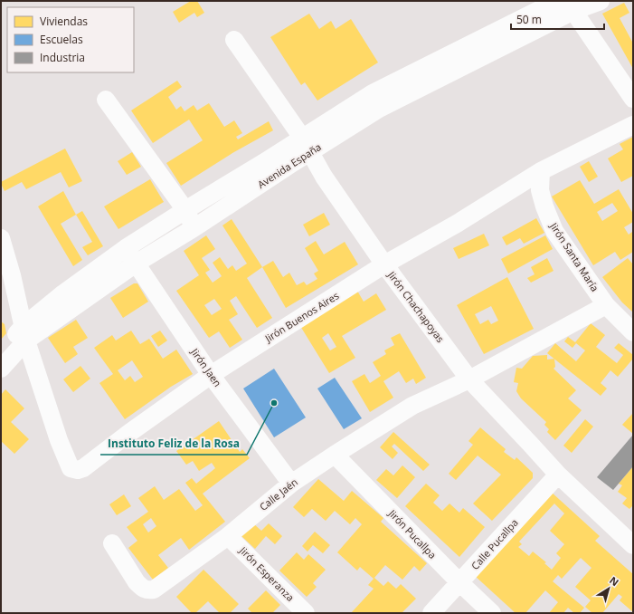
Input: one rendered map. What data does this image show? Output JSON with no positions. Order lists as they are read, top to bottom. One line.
{"streets":{"street":["Avenida España","Jirón Santa María","Jirón Chachapoyas","Jirón Buenos Aires","Jirón Jaen","Calle Jaén","Jirón Pucallpa","Calle Pucallpa","Jirón Esperanza"]},"crossings":[["Avenida España","Jirón Chachapoyas"],["Avenida España","Jirón Buenos Aires"],["Avenida España","Jirón Jaen"],["Jirón Santa María","Jirón Buenos Aires"],["Jirón Santa María","Calle Jaén"],["Jirón Chachapoyas","Jirón Buenos Aires"],["Jirón Chachapoyas","Calle Jaén"],["Jirón Chachapoyas","Calle Pucallpa"],["Jirón Buenos Aires","Jirón Jaen"],["Jirón Jaen","Calle Jaén"],["Calle Jaén","Jirón Pucallpa"],["Calle Jaén","Jirón Esperanza"],["Jirón Pucallpa","Calle Pucallpa"]],"places":["Instituto Feliz de la Rosa"],"legend":["Viviendas","Escuelas","Industria"],"scale_bar":"50 m","north":"top right"}
